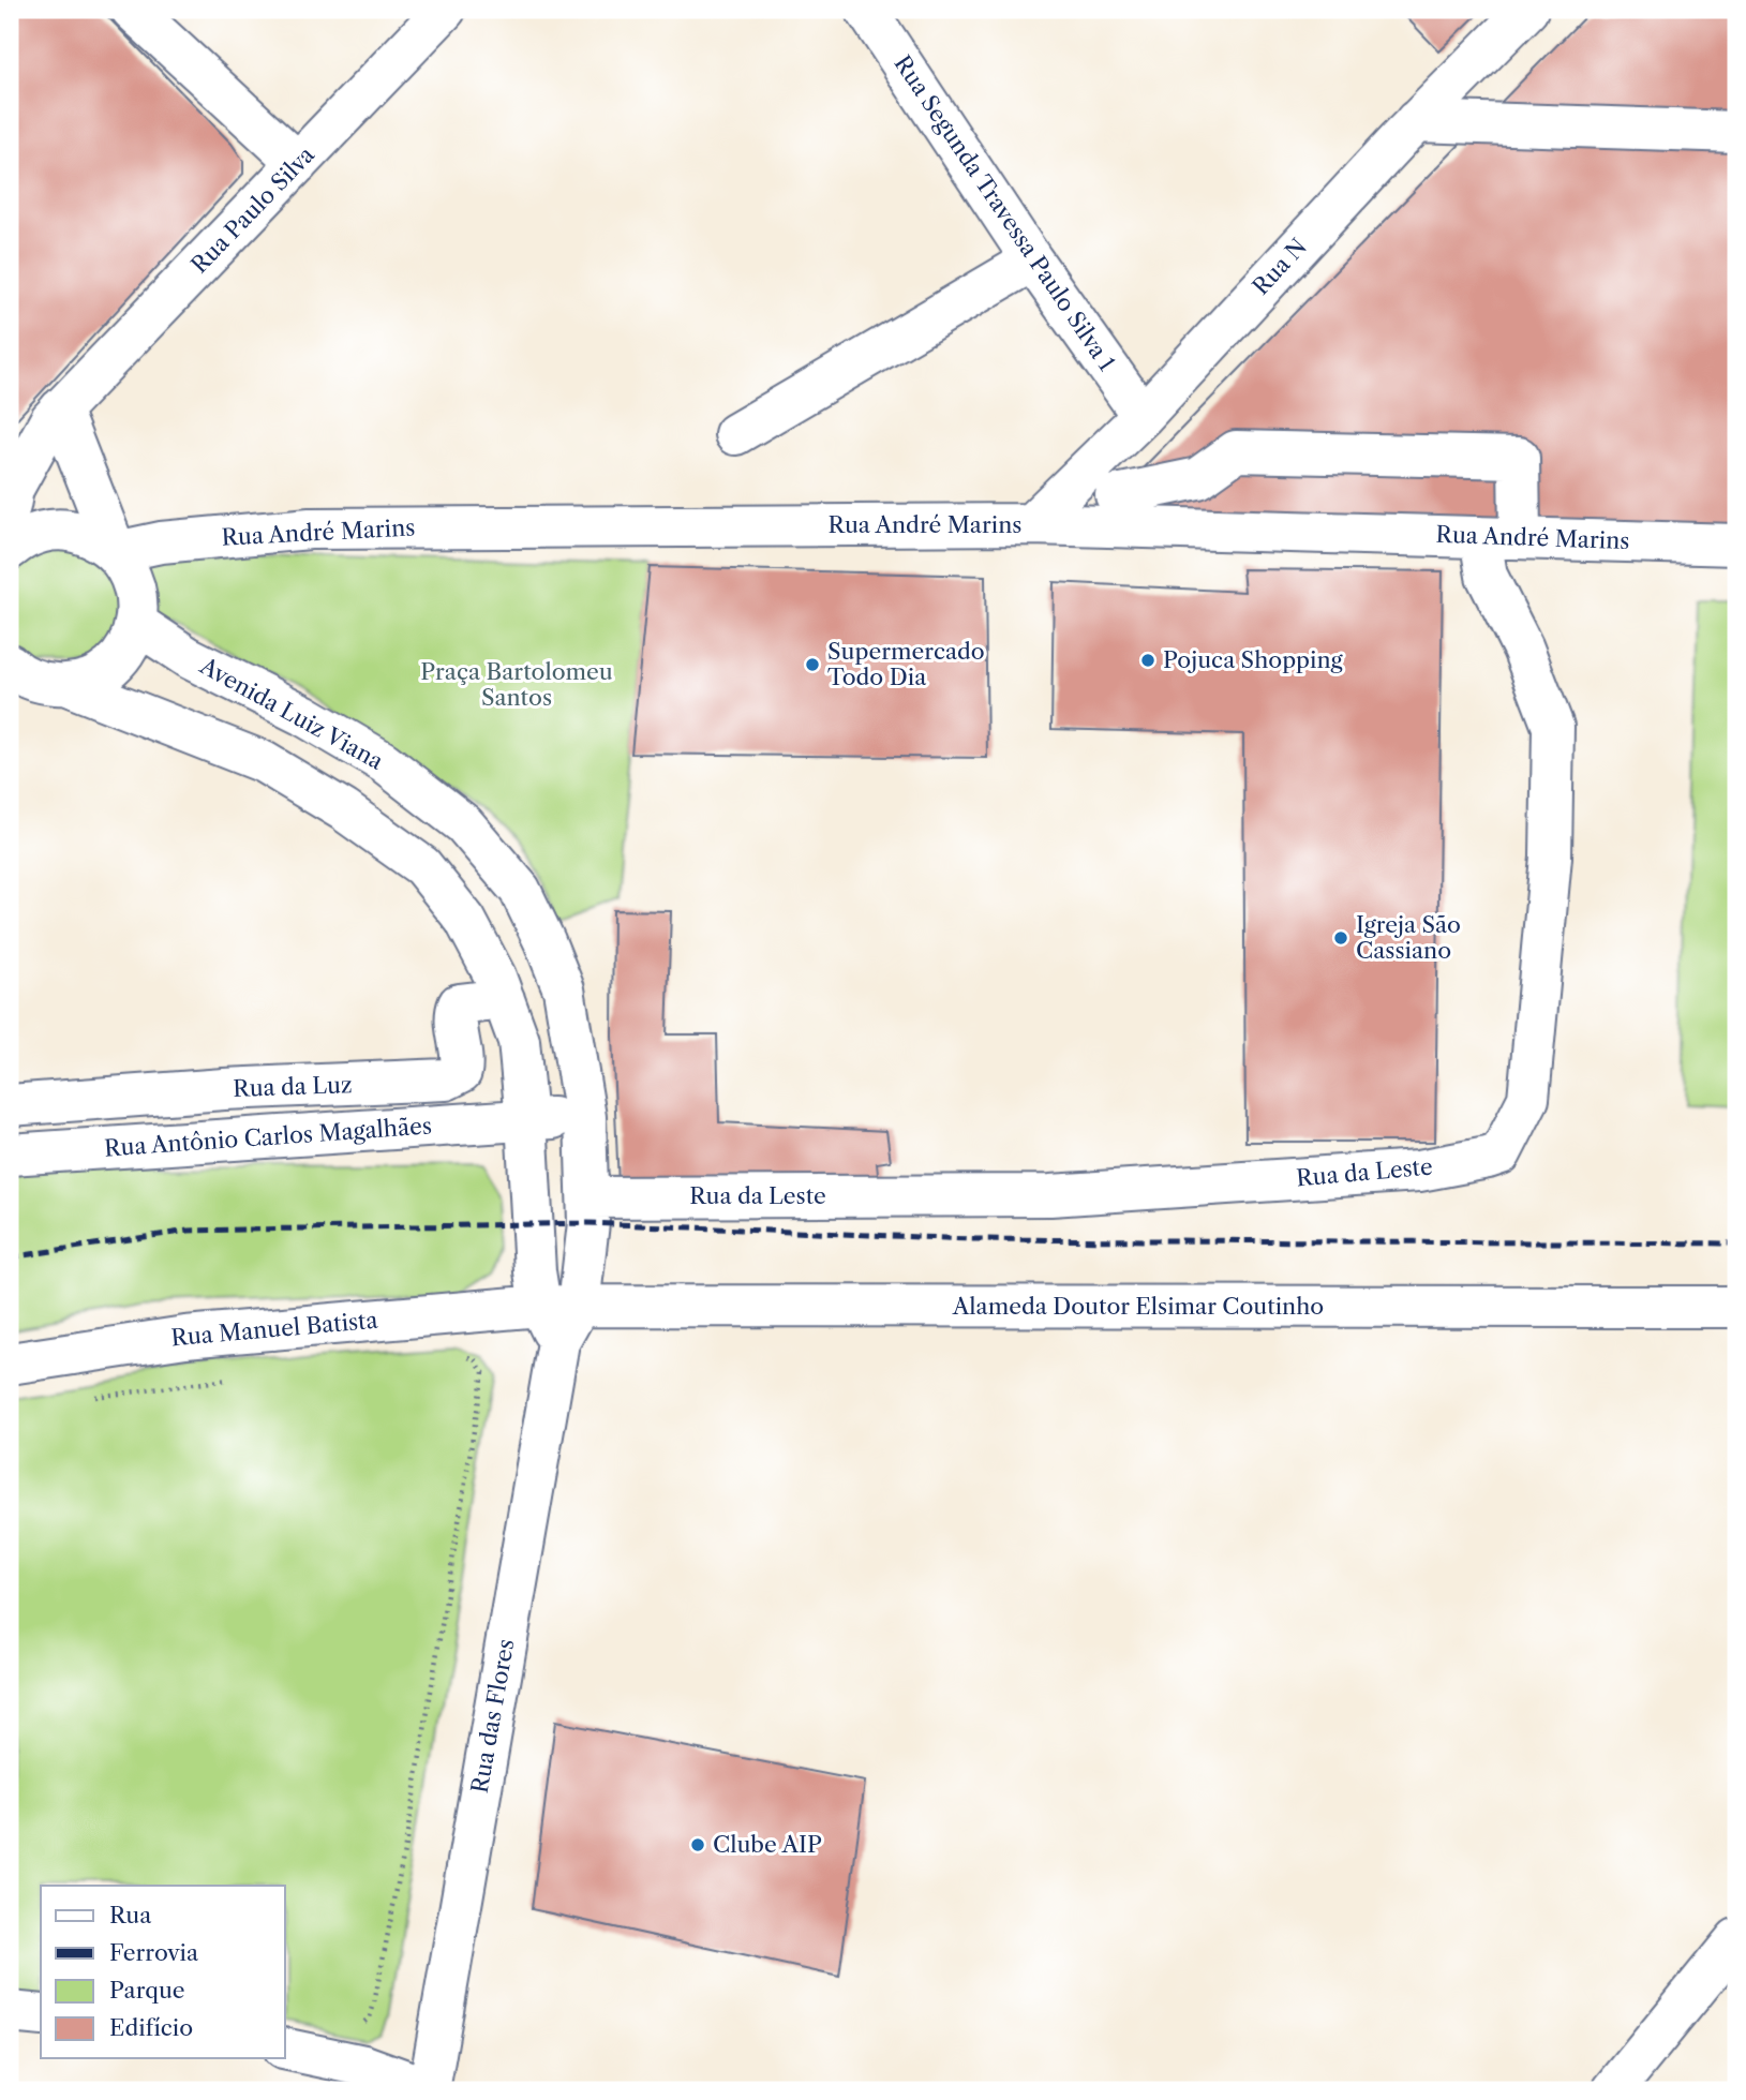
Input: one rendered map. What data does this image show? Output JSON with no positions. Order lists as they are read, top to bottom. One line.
{"streets":{"street":["Rua Paulo Silva","Rua Segunda Travessa Paulo Silva 1","Rua N","Rua André Marins","Avenida Luiz Viana","Rua da Luz","Rua Antônio Carlos Magalhães","Rua da Leste","Alameda Doutor Elsimar Coutinho","Rua Manuel Batista","Rua das Flores"]},"crossings":[["Rua Segunda Travessa Paulo Silva 1","Rua N"],["Rua N","Rua André Marins"],["Rua André Marins","Rua da Leste"],["Avenida Luiz Viana","Rua Antônio Carlos Magalhães"],["Avenida Luiz Viana","Rua da Leste"],["Avenida Luiz Viana","Alameda Doutor Elsimar Coutinho"],["Avenida Luiz Viana","Rua Manuel Batista"],["Avenida Luiz Viana","Rua das Flores"],["Alameda Doutor Elsimar Coutinho","Rua Manuel Batista"],["Alameda Doutor Elsimar Coutinho","Rua das Flores"],["Rua Manuel Batista","Rua das Flores"]],"parks":["Praça Bartolomeu Santos"],"places":["Pojuca Shopping","Supermercado Todo Dia","Igreja São Cassiano","Clube AIP"],"legend":["Rua","Ferrovia","Parque","Edifício"]}
